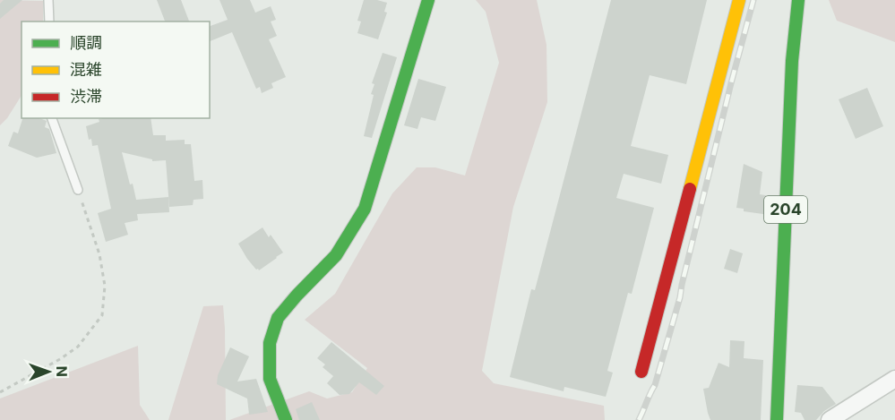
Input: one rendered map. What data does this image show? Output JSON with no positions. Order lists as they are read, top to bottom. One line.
{"streets":{"main road":["204"]},"legend":["順調","混雑","渋滞"],"north":"right"}
